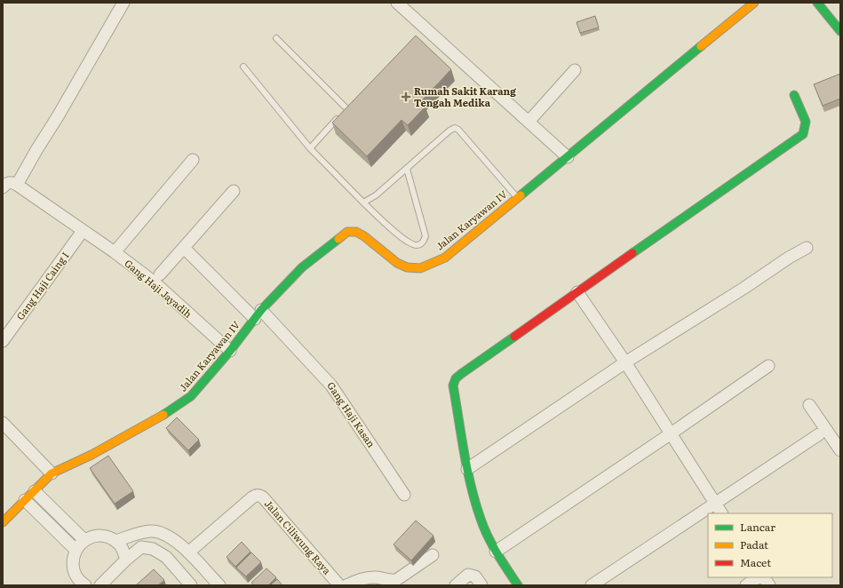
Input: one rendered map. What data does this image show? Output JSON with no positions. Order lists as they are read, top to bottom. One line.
{"streets":{"street":["Jalan Karyawan IV","Gang Haji Caing I","Gang Haji Jayadih","Gang Haji Kasan","Jalan Ciliwung Raya"]},"crossings":[["Jalan Karyawan IV","Gang Haji Jayadih"],["Jalan Karyawan IV","Gang Haji Kasan"],["Gang Haji Caing I","Gang Haji Jayadih"]],"places":{"health":["Rumah Sakit Karang Tengah Medika"]},"legend":["Lancar","Padat","Macet"]}
